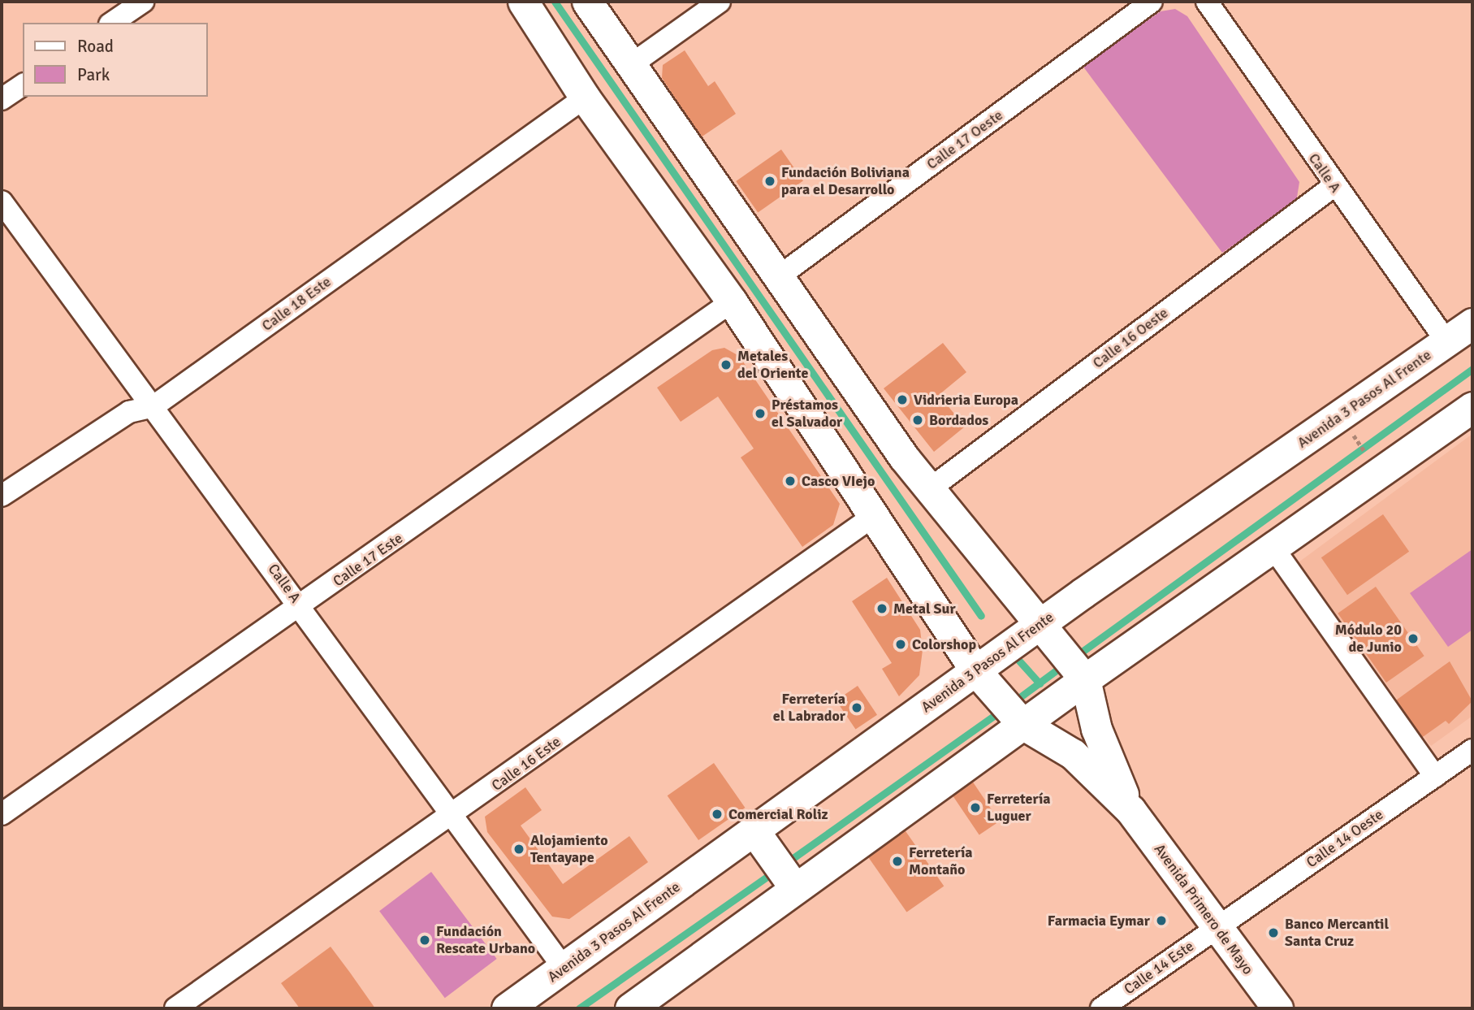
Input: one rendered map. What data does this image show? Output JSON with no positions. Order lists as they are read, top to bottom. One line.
{"streets":{"main road":["Avenida 3 Pasos Al Frente","Avenida Primero de Mayo"],"street":["Calle 17 Oeste","Calle A","Calle 18 Este","Calle 16 Oeste","Calle 17 Este","Calle 16 Este","Calle 14 Oeste","Calle 14 Este"]},"crossings":[["Calle A","Calle 18 Este"],["Calle A","Calle 16 Oeste"],["Calle A","Avenida 3 Pasos Al Frente"],["Calle A","Calle 17 Este"],["Calle A","Calle 16 Este"],["Calle 18 Este","Avenida Primero de Mayo"],["Avenida 3 Pasos Al Frente","Avenida Primero de Mayo"],["Calle 17 Este","Avenida Primero de Mayo"],["Calle 16 Este","Avenida Primero de Mayo"],["Calle 14 Oeste","Avenida Primero de Mayo"],["Calle 14 Oeste","Calle 14 Este"],["Avenida Primero de Mayo","Calle 14 Este"]],"places":["Fundación Boliviana para el Desarrollo","Metales del Oriente","Vidrieria Europa","Préstamos el Salvador","Bordados","Casco VIejo","Metal Sur","Módulo 20 de Junio","Colorshop","Ferretería el Labrador","Ferretería Luguer","Comercial Roliz","Alojamiento Tentayape","Ferretería Montaño","Farmacia Eymar","Banco Mercantil Santa Cruz","Fundación Rescate Urbano"],"legend":["Road","Park"]}
